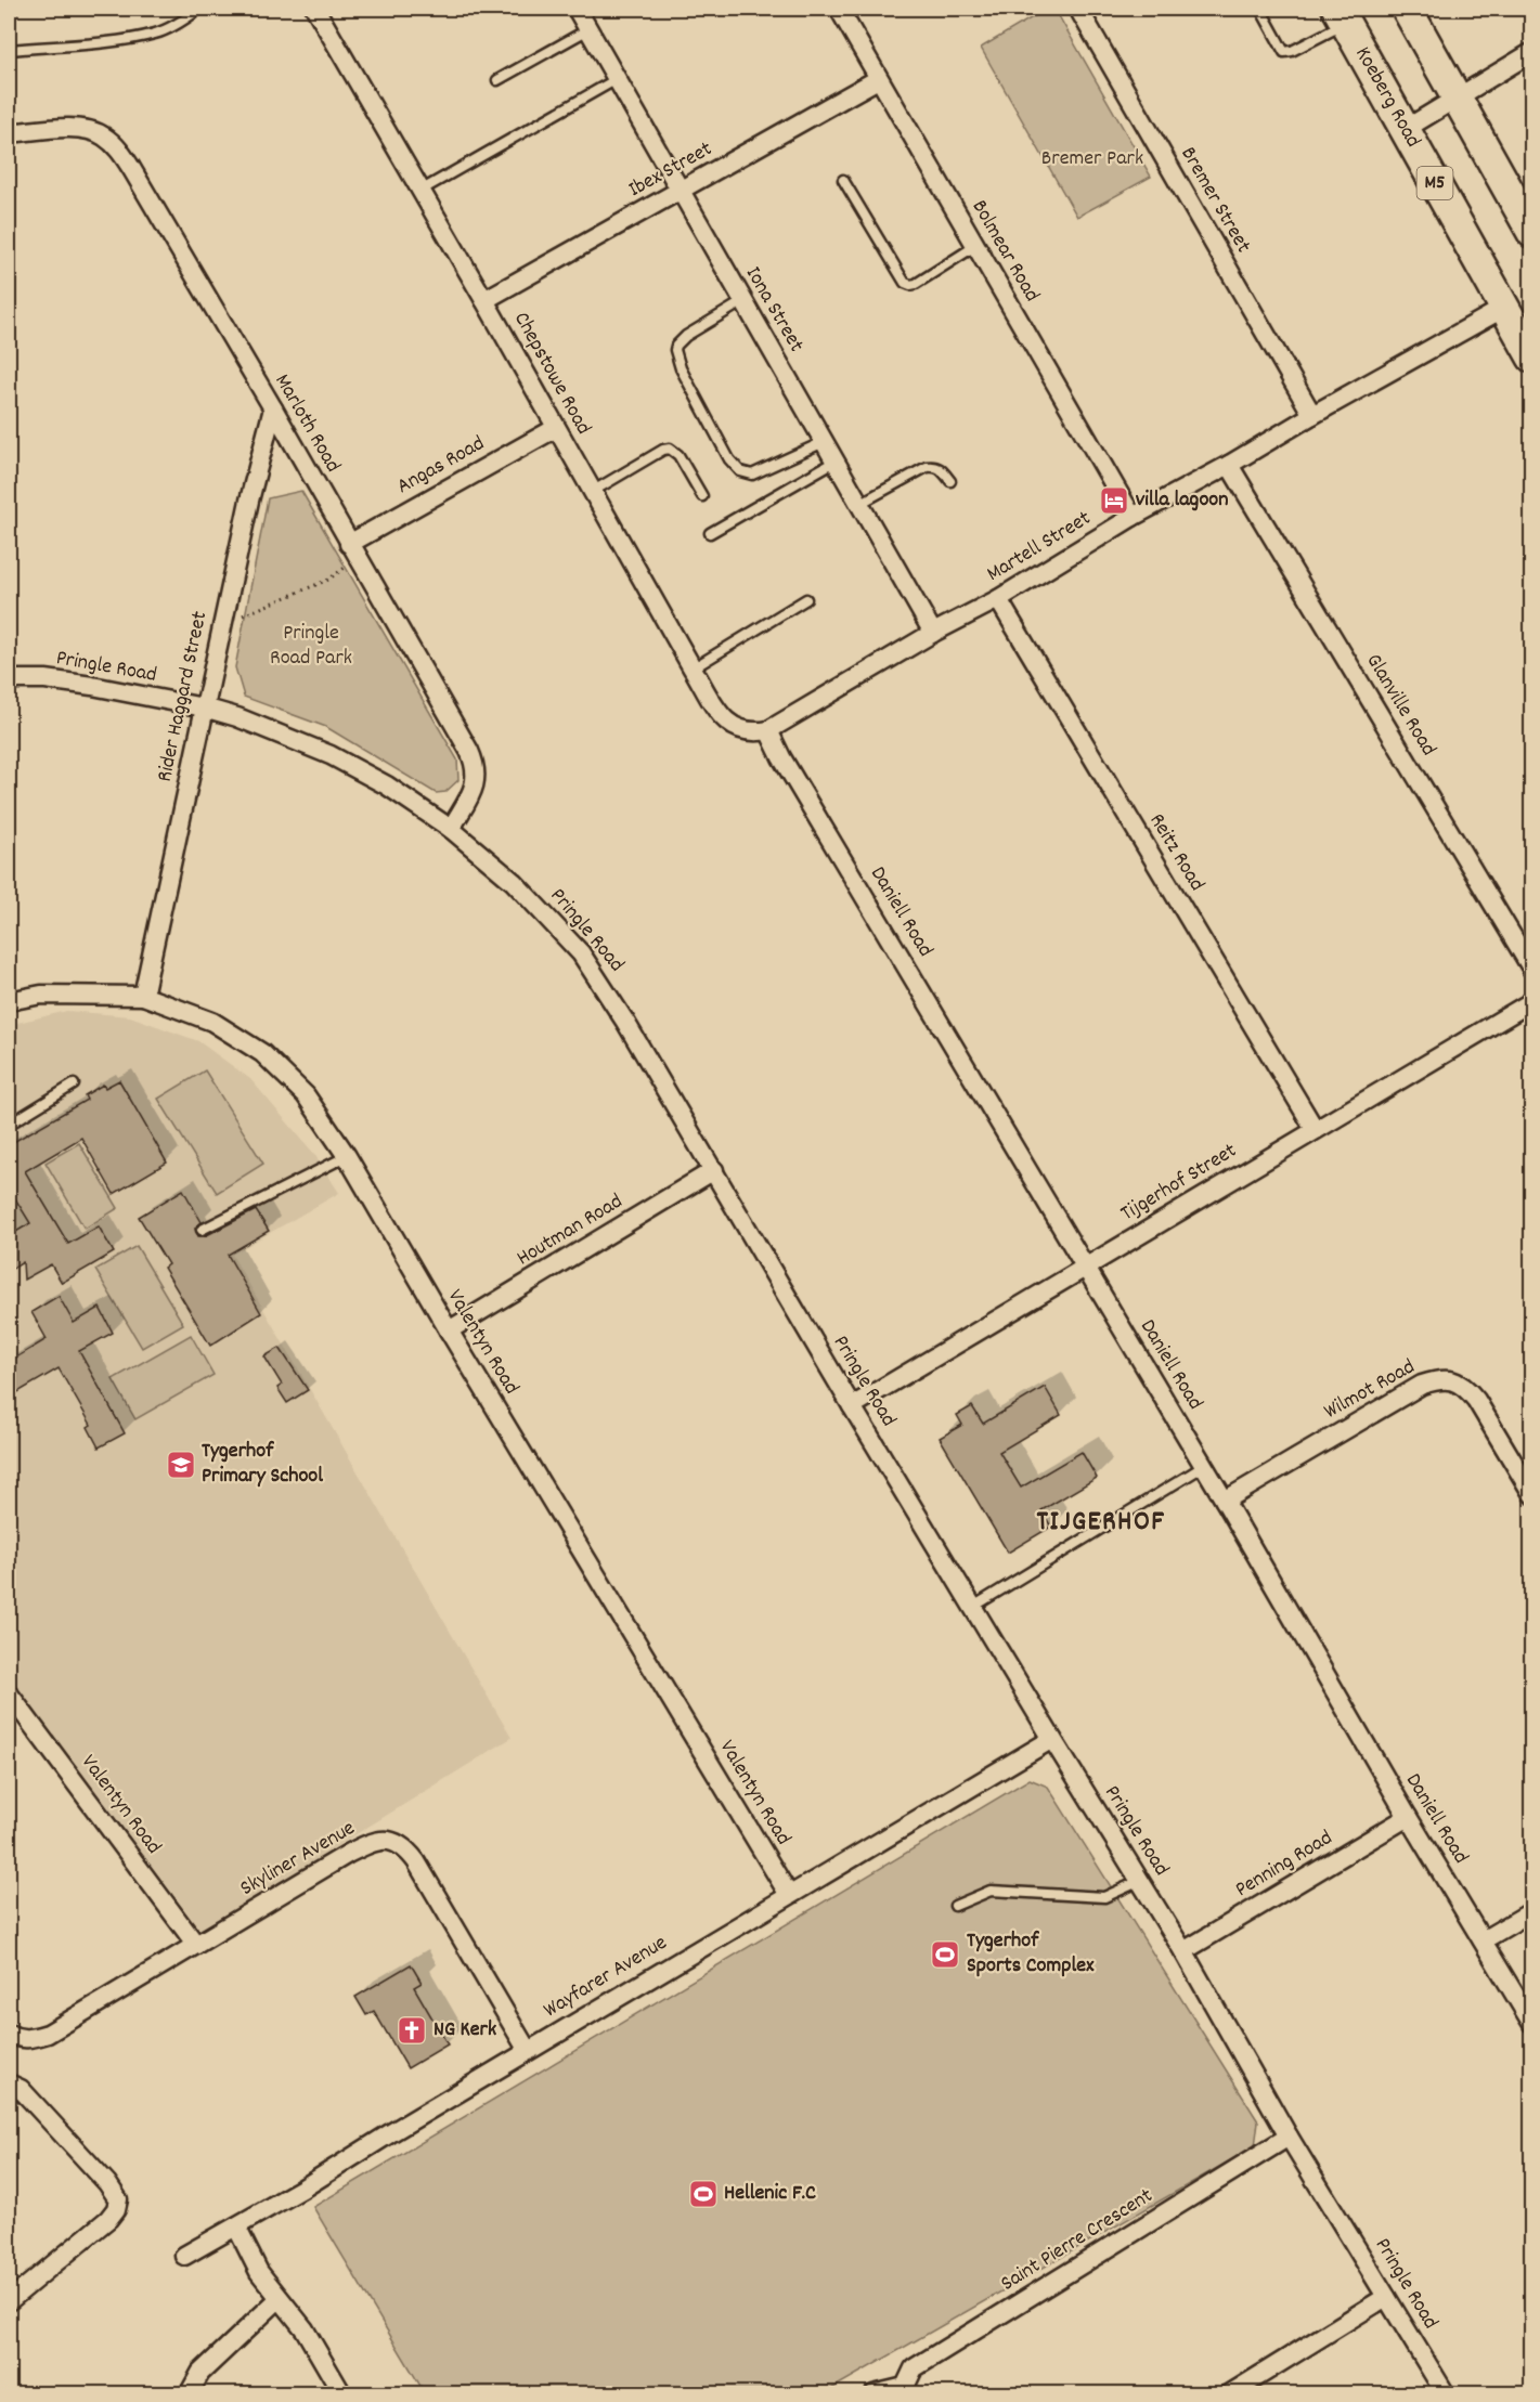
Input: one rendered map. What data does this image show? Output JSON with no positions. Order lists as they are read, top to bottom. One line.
{"streets":{"main road":["Koeberg Road","M5"],"street":["Ibex Street","Bremer Street","Bolmear Road","Iona Street","Chepstowe Road","Marloth Road","Angas Road","Martell Street","Pringle Road","Rider Haggard Street","Glanville Road","Reitz Road","Daniell Road","Tijgerhof Street","Houtman Road","Valentyn Road","Wilmot Road","Skyliner Avenue","Penning Road","Wayfarer Avenue","Saint Pierre Crescent"]},"crossings":[["Koeberg Road","Martell Street"],["Ibex Street","Bolmear Road"],["Ibex Street","Iona Street"],["Ibex Street","Chepstowe Road"],["Bremer Street","Martell Street"],["Bolmear Road","Martell Street"],["Iona Street","Martell Street"],["Chepstowe Road","Angas Road"],["Chepstowe Road","Martell Street"],["Chepstowe Road","Daniell Road"],["Marloth Road","Angas Road"],["Marloth Road","Pringle Road"],["Marloth Road","Rider Haggard Street"],["Martell Street","Glanville Road"],["Martell Street","Reitz Road"],["Martell Street","Daniell Road"],["Pringle Road","Rider Haggard Street"],["Pringle Road","Tijgerhof Street"],["Pringle Road","Houtman Road"],["Pringle Road","Penning Road"],["Pringle Road","Wayfarer Avenue"],["Pringle Road","Saint Pierre Crescent"],["Rider Haggard Street","Valentyn Road"],["Reitz Road","Tijgerhof Street"],["Daniell Road","Tijgerhof Street"],["Daniell Road","Wilmot Road"],["Daniell Road","Penning Road"],["Houtman Road","Valentyn Road"],["Valentyn Road","Skyliner Avenue"],["Valentyn Road","Wayfarer Avenue"],["Skyliner Avenue","Wayfarer Avenue"]],"districts":["TIJGERHOF"],"parks":["Bremer Park","Pringle Road Park"],"places":{"hotel":["villa lagoon"],"school or university":["Tygerhof Primary School"],"sports":["Tygerhof Sports Complex","Hellenic F.C"],"church":["NG Kerk"]}}
